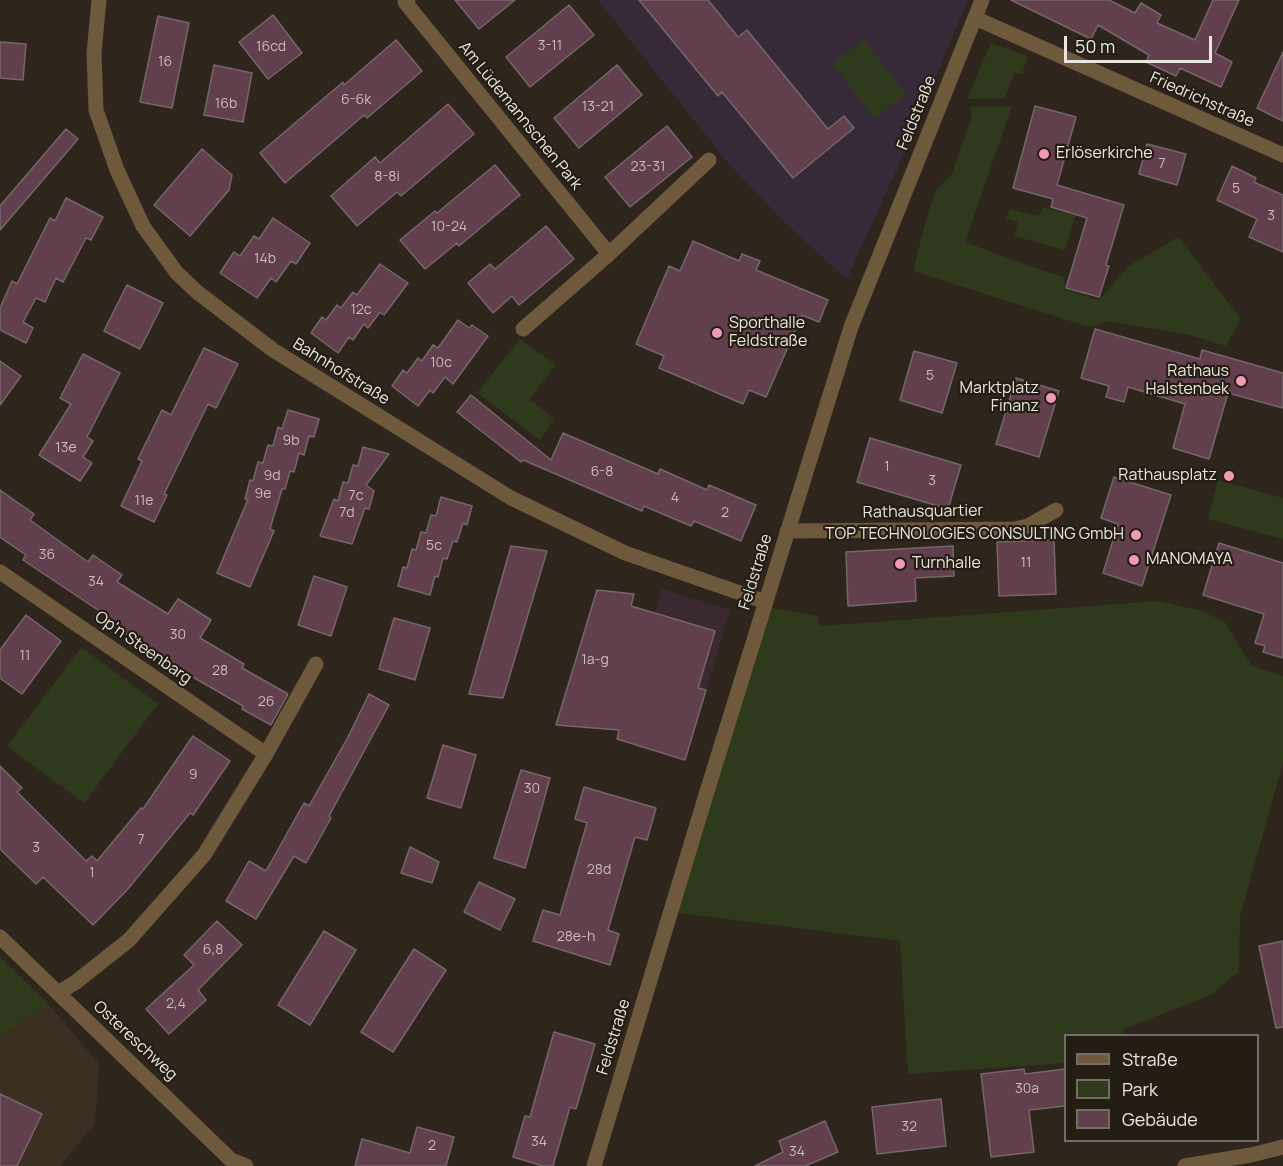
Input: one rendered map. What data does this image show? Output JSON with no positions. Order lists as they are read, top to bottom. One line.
{"streets":{"street":["Friedrichstraße","Feldstraße","Am Lüdemannschen Park","Bahnhofstraße","Rathausquartier","Op'n Steenbarg","Ostereschweg"]},"crossings":[["Friedrichstraße","Feldstraße"],["Feldstraße","Bahnhofstraße"],["Feldstraße","Rathausquartier"]],"places":["Erlöserkirche","Sporthalle Feldstraße","Rathaus Halstenbek","Marktplatz Finanz","Rathausplatz","TOP TECHNOLOGIES CONSULTING GmbH","MANOMAYA","Turnhalle"],"house_numbers":["3-11","16cd","16","6-6k","16b","13-21","7","23-31","8-8i","5","3","10-24","14b","12c","10c","5","9b","13e","1","6-8","9d","3","9e","7c","4","11e","7d","2","5c","36","11","34","30","11","1a-g","28","26","9","30","7","3","28d","1","28e-h","6,8","2,4","30a","32","34","2","34"],"legend":["Straße","Park","Gebäude"],"scale_bar":"50 m"}
